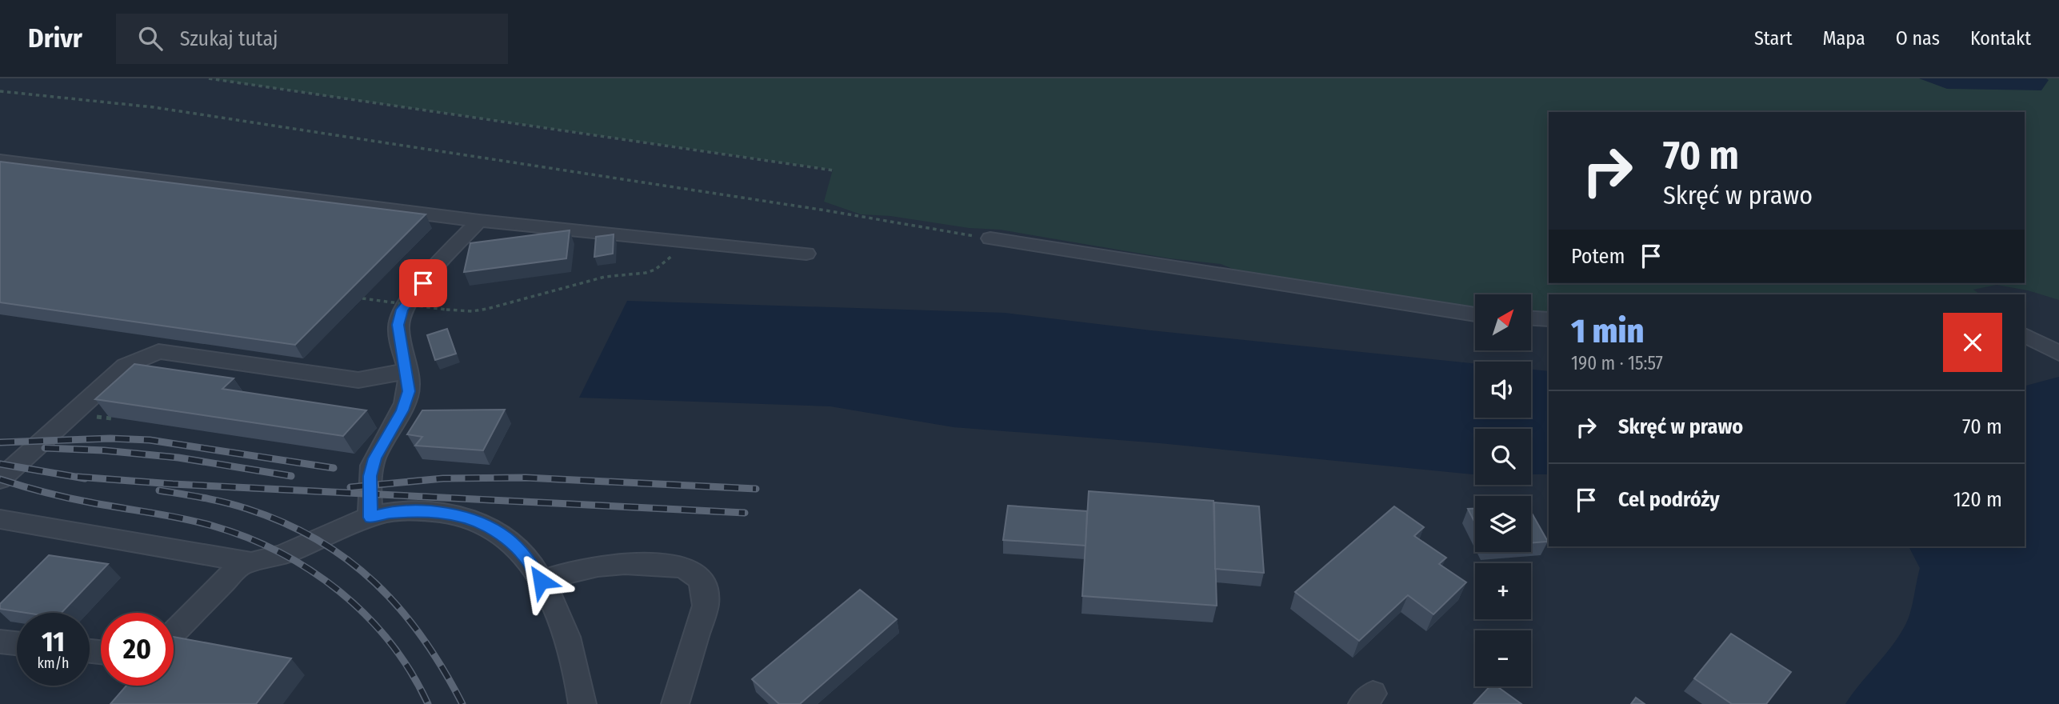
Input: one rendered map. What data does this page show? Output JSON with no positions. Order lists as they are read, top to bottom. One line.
{"north":"top right","page":{"header":"Drivr","search":"Szukaj tutaj","nav":["Start","Mapa","O nas","Kontakt"],"turn":["70 m","Skręć w prawo"],"then":"Potem","map_buttons":["+","−"],"heading":["1 min","190 m · 15:57"],"list":[{"name":"Skręć w prawo","value":"70 m"},{"name":"Cel podróży","value":"120 m"}],"speed":"11 km/h","limit":"20"}}
